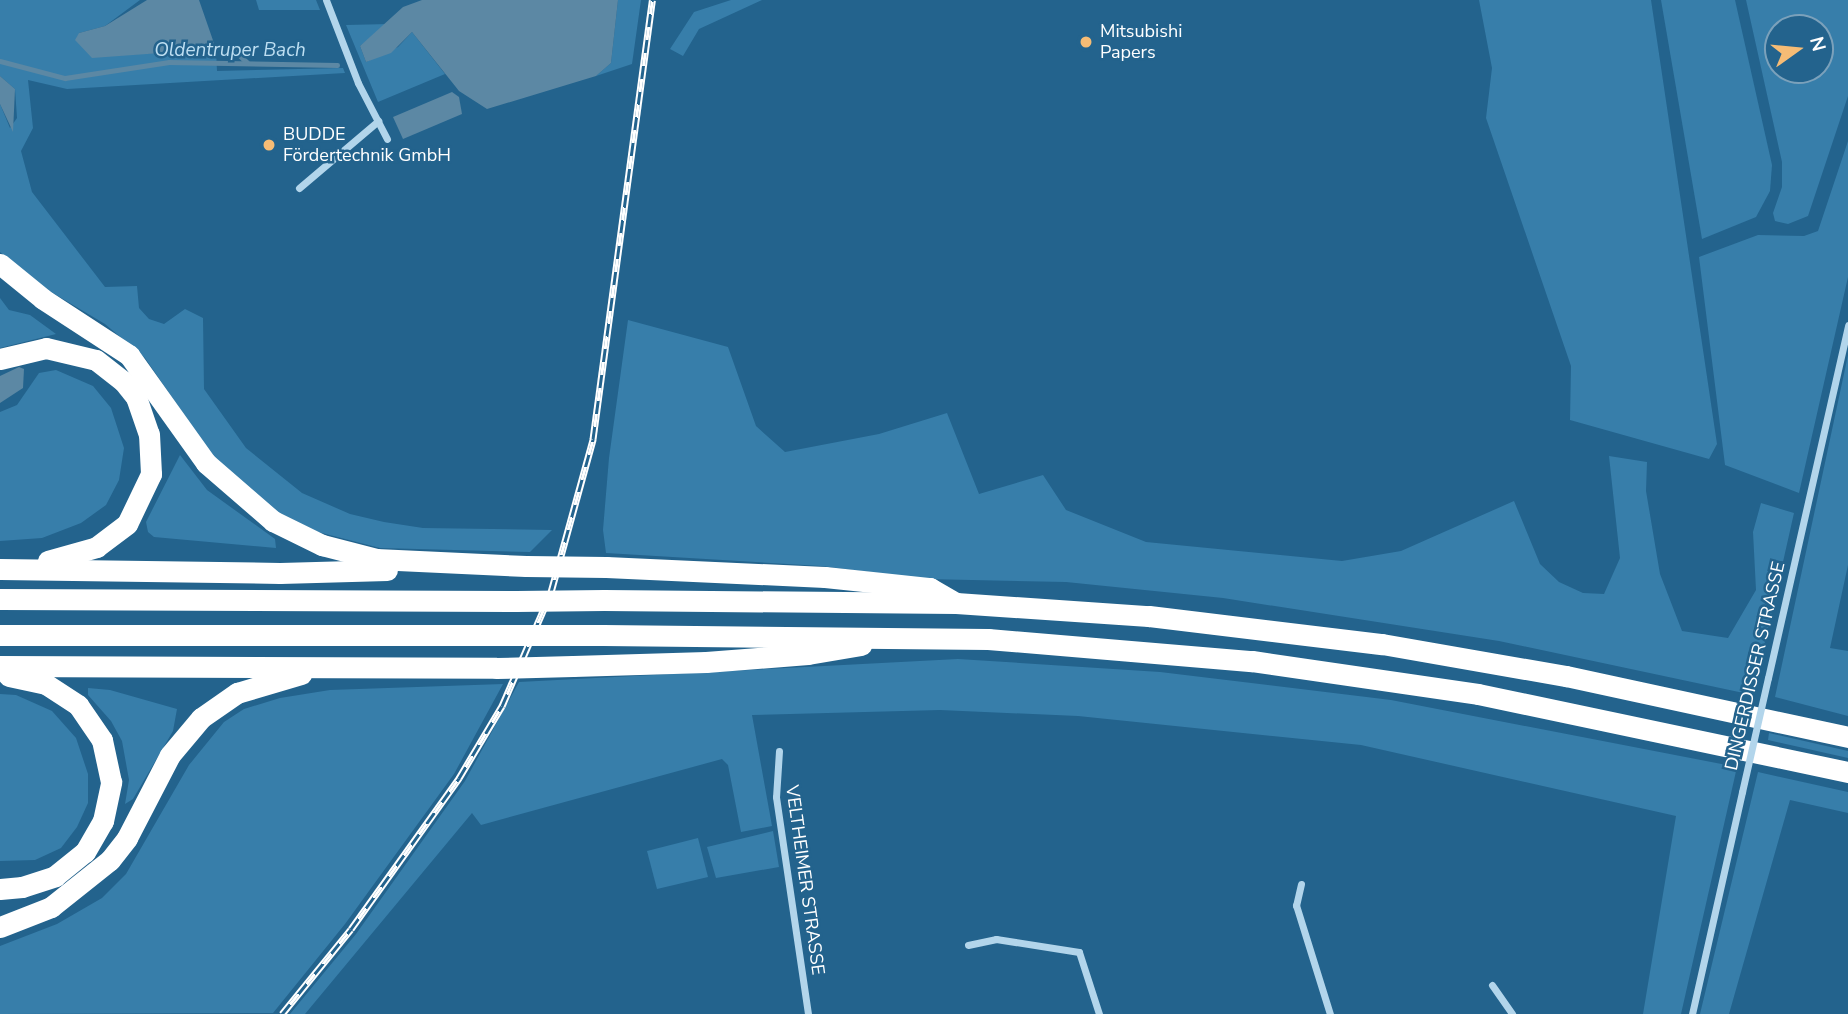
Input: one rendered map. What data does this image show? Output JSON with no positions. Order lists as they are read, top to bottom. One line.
{"streets":{"street":["DINGERDISSER STRASSE","VELTHEIMER STRASSE"]},"water":["Oldentruper Bach"],"places":["Mitsubishi Papers","BUDDE Fördertechnik GmbH"],"north":"right"}
